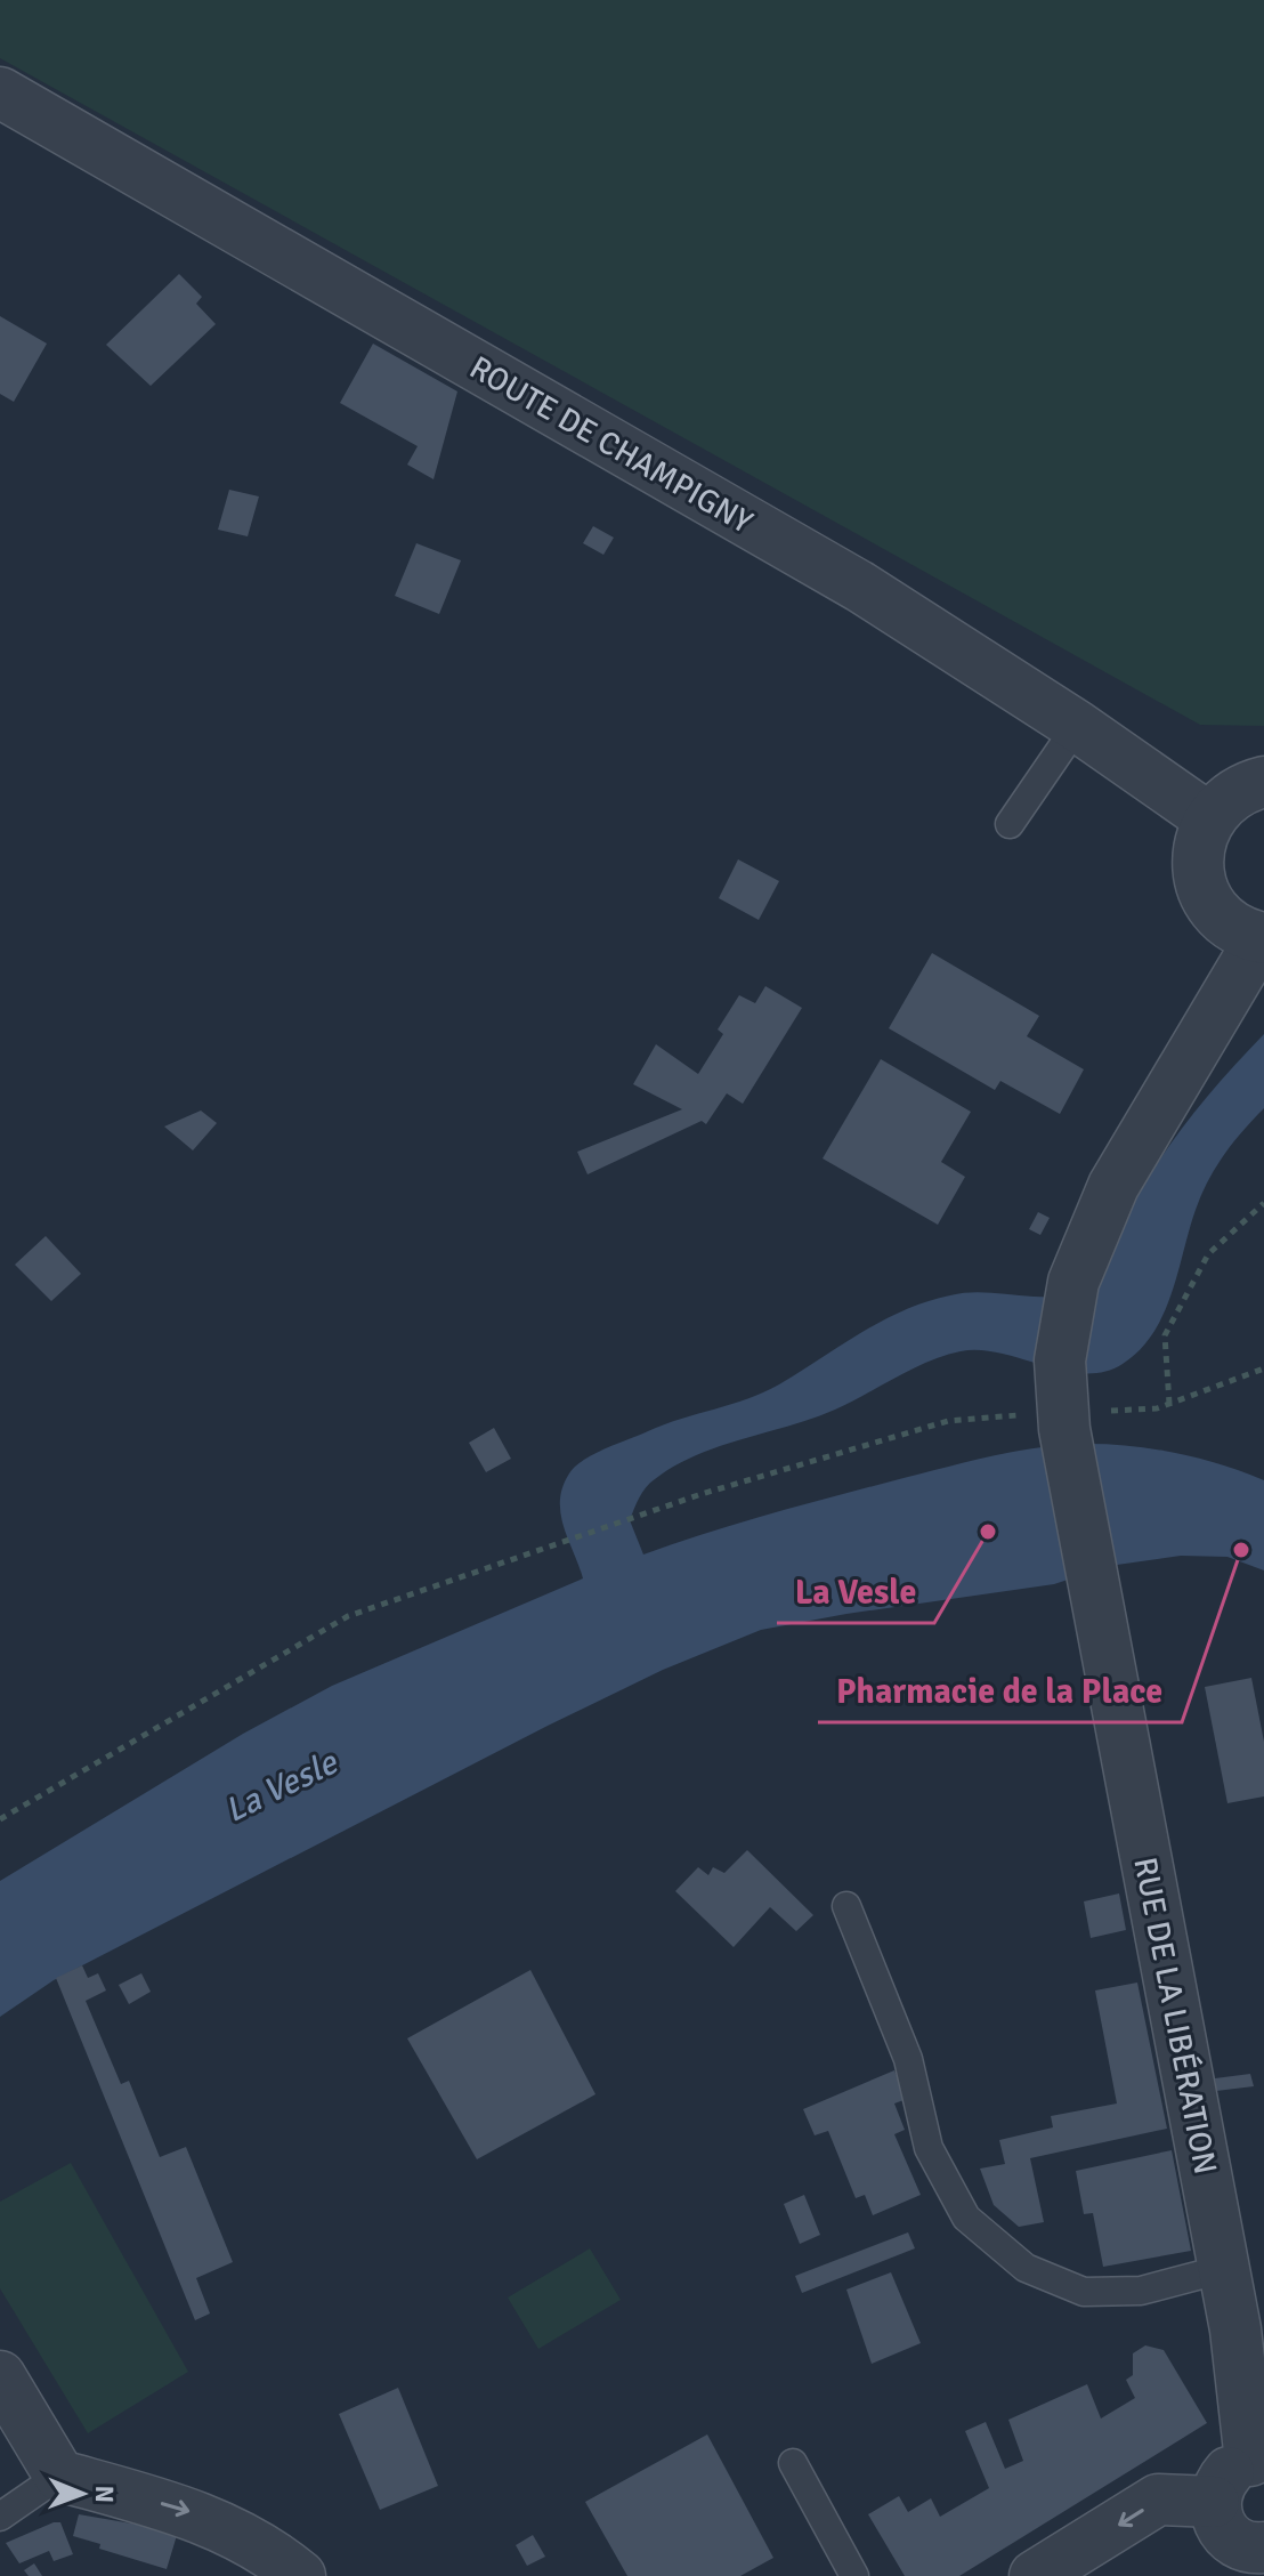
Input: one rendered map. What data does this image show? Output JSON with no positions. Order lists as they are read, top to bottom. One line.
{"streets":{"street":["ROUTE DE CHAMPIGNY","RUE DE LA LIBÉRATION"]},"water":["La Vesle"],"places":["La Vesle","Pharmacie de la Place"],"north":"right"}
